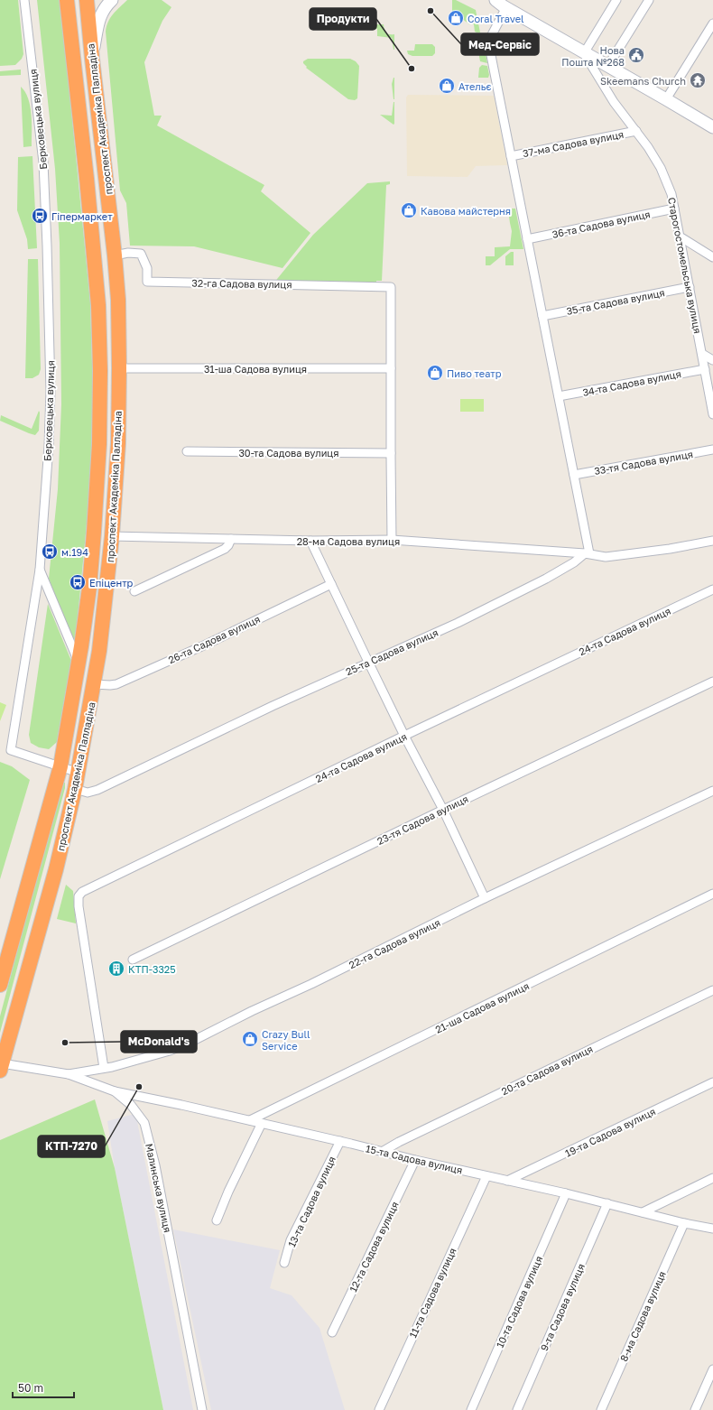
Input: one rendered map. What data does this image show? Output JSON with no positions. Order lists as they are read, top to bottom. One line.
{"streets":{"highway":["проспект Академіка Палладіна"],"street":["Берковецька вулиця","37-ма Садова вулиця","36-та Садова вулиця","Старогостомельська вулиця","32-га Садова вулиця","35-та Садова вулиця","31-ша Садова вулиця","34-та Садова вулиця","30-та Садова вулиця","33-тя Садова вулиця","28-ма Садова вулиця","24-та Садова вулиця","26-та Садова вулиця","25-та Садова вулиця","23-тя Садова вулиця","22-га Садова вулиця","21-ша Садова вулиця","20-та Садова вулиця","19-та Садова вулиця","15-та Садова вулиця","Малинська вулиця","13-та Садова вулиця","12-та Садова вулиця","11-та Садова вулиця","10-та Садова вулиця","9-та Садова вулиця","8-ма Садова вулиця"]},"crossings":[["Берковецька вулиця","проспект Академіка Палладіна"],["проспект Академіка Палладіна","32-га Садова вулиця"],["проспект Академіка Палладіна","31-ша Садова вулиця"],["проспект Академіка Палладіна","28-ма Садова вулиця"],["проспект Академіка Палладіна","26-та Садова вулиця"],["проспект Академіка Палладіна","25-та Садова вулиця"],["проспект Академіка Палладіна","Малинська вулиця"],["37-ма Садова вулиця","Старогостомельська вулиця"],["36-та Садова вулиця","Старогостомельська вулиця"],["Старогостомельська вулиця","35-та Садова вулиця"],["Старогостомельська вулиця","34-та Садова вулиця"],["32-га Садова вулиця","31-ша Садова вулиця"],["28-ма Садова вулиця","25-та Садова вулиця"],["24-та Садова вулиця","22-га Садова вулиця"],["22-га Садова вулиця","Малинська вулиця"],["21-ша Садова вулиця","15-та Садова вулиця"],["20-та Садова вулиця","15-та Садова вулиця"],["19-та Садова вулиця","15-та Садова вулиця"],["15-та Садова вулиця","Малинська вулиця"],["15-та Садова вулиця","13-та Садова вулиця"],["15-та Садова вулиця","12-та Садова вулиця"],["15-та Садова вулиця","11-та Садова вулиця"],["15-та Садова вулиця","10-та Садова вулиця"],["15-та Садова вулиця","9-та Садова вулиця"],["15-та Садова вулиця","8-ма Садова вулиця"]],"places":{"other":["Мед-Сервіс","Продукти","McDonald's","КТП-7270"],"shop":["Coral Travel","Ательє","Кавова майстерня","Пиво театр","Crazy Bull Service"],"public building":["Нова Пошта №268"],"temple":["Skeemans Church"],"bus stop":["Гіпермаркет","м.194","Епіцентр"],"building":["КТП-3325"]},"scale_bar":"50 m"}
